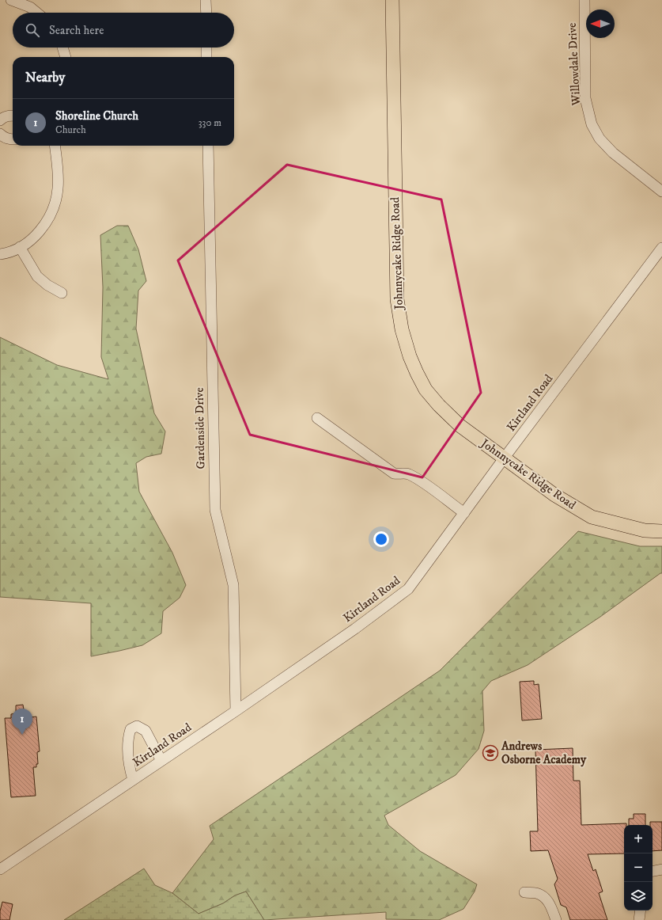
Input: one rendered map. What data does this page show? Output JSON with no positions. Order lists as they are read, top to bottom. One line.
{"streets":{"main road":["Johnnycake Ridge Road"],"street":["Willowdale Drive","Kirtland Road","Gardenside Drive"]},"crossings":[["Johnnycake Ridge Road","Kirtland Road"],["Kirtland Road","Gardenside Drive"]],"places":{"school or university":["Andrews Osborne Academy"]},"north":"left","page":{"search":"Search here","heading":"Nearby","list":[{"mark":"1","name":"Shoreline Church","note":"Church","value":"330 m"}],"pins":"1","map_buttons":["+","−"]}}
